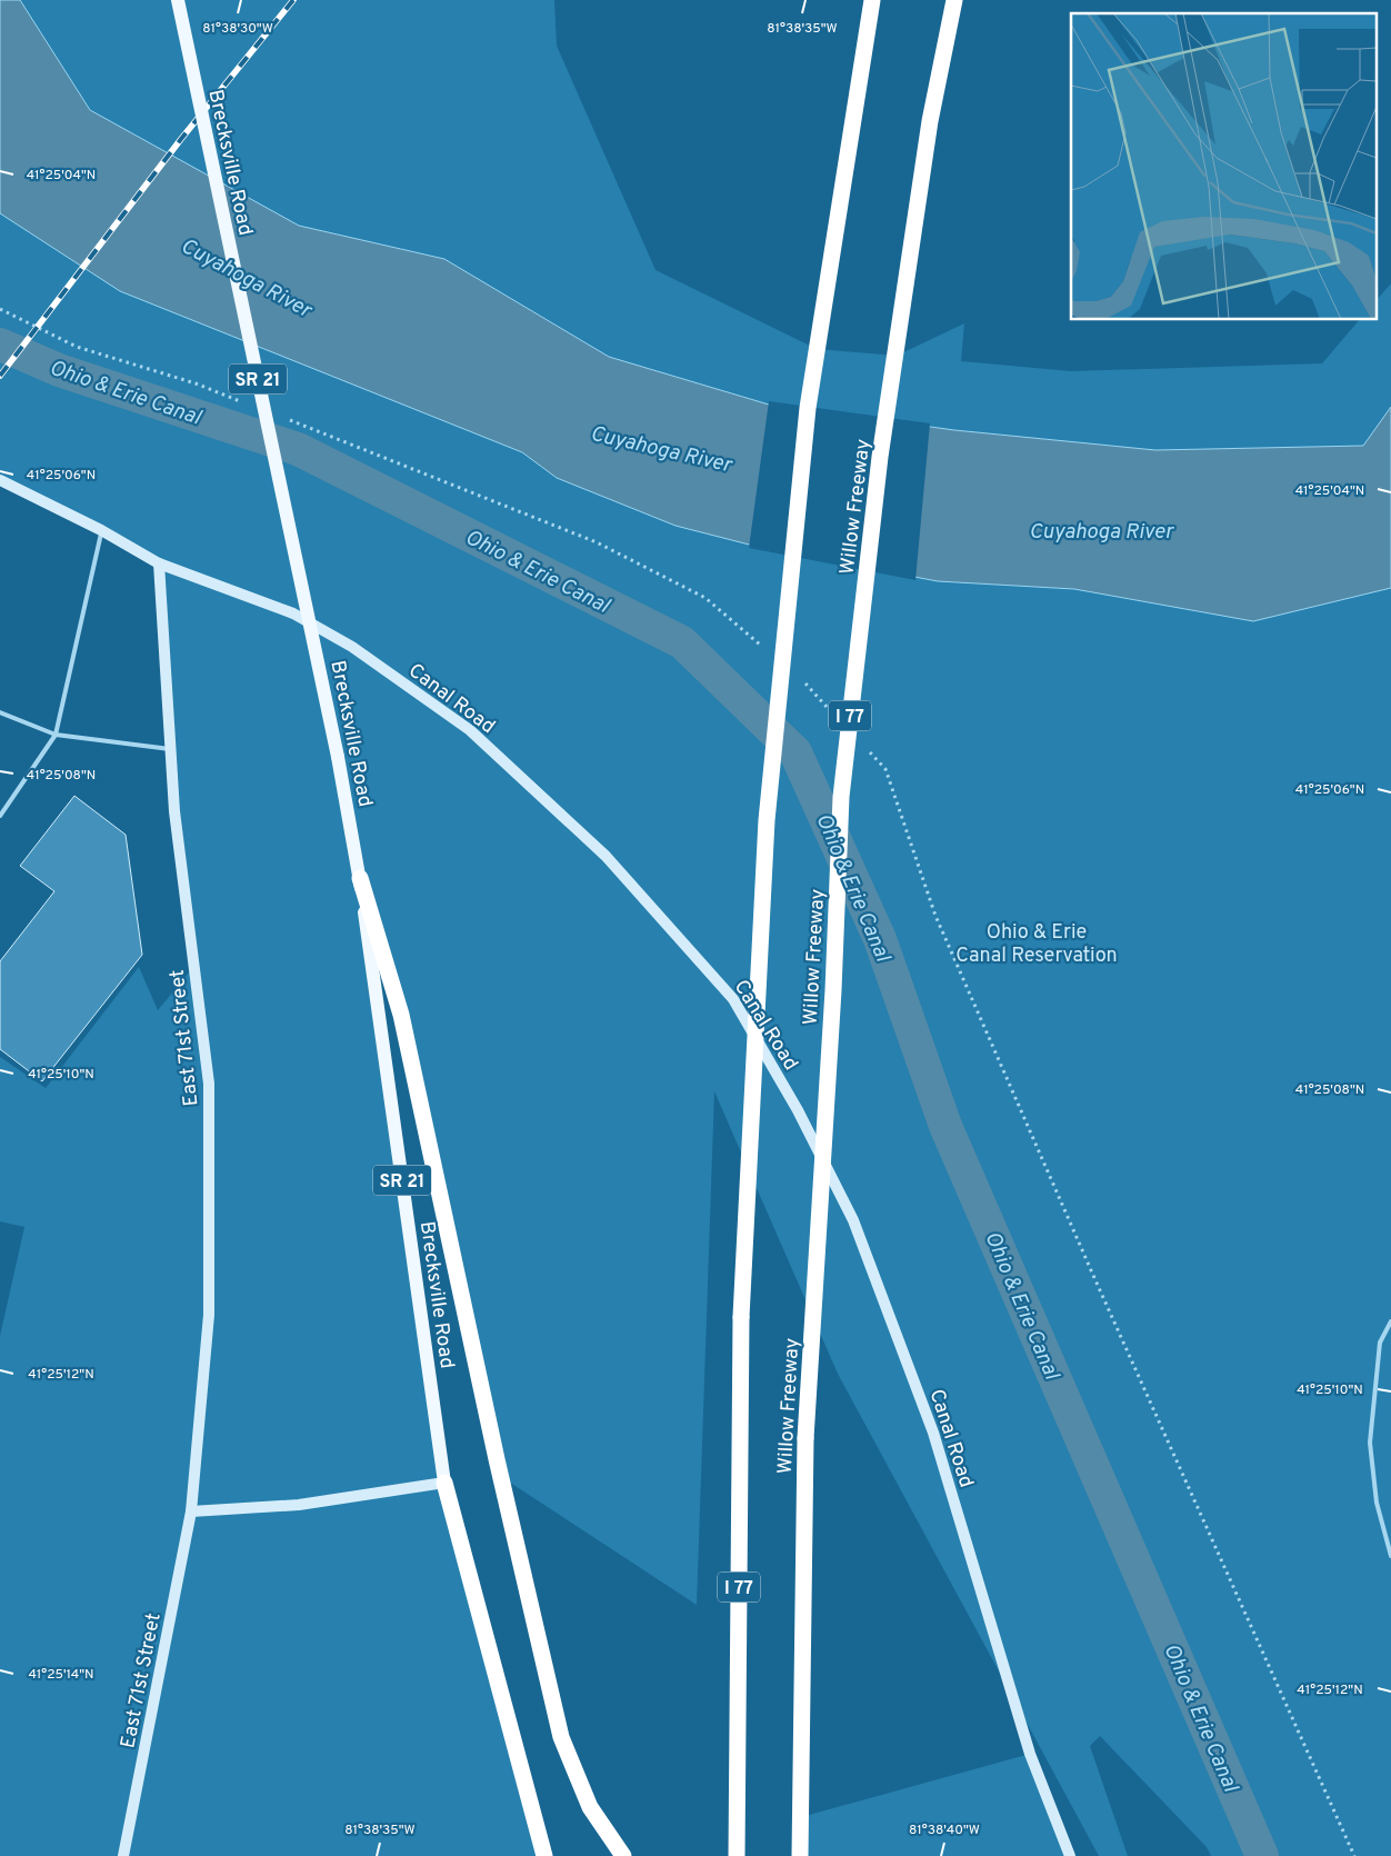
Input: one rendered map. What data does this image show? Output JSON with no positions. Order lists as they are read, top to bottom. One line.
{"streets":{"highway":["Willow Freeway","I 77"],"main road":["Brecksville Road","SR 21"],"street":["Canal Road","East 71st Street"]},"crossings":[["Canal Road","East 71st Street"]],"water":["Cuyahoga River","Ohio & Erie Canal"],"parks":["Ohio & Erie Canal Reservation"],"coordinates":["81°38'35\"W","81°38'30\"W","41°25'04\"N","41°25'06\"N","41°25'08\"N","41°25'10\"N","41°25'12\"N","41°25'14\"N","81°38'40\"W"]}
